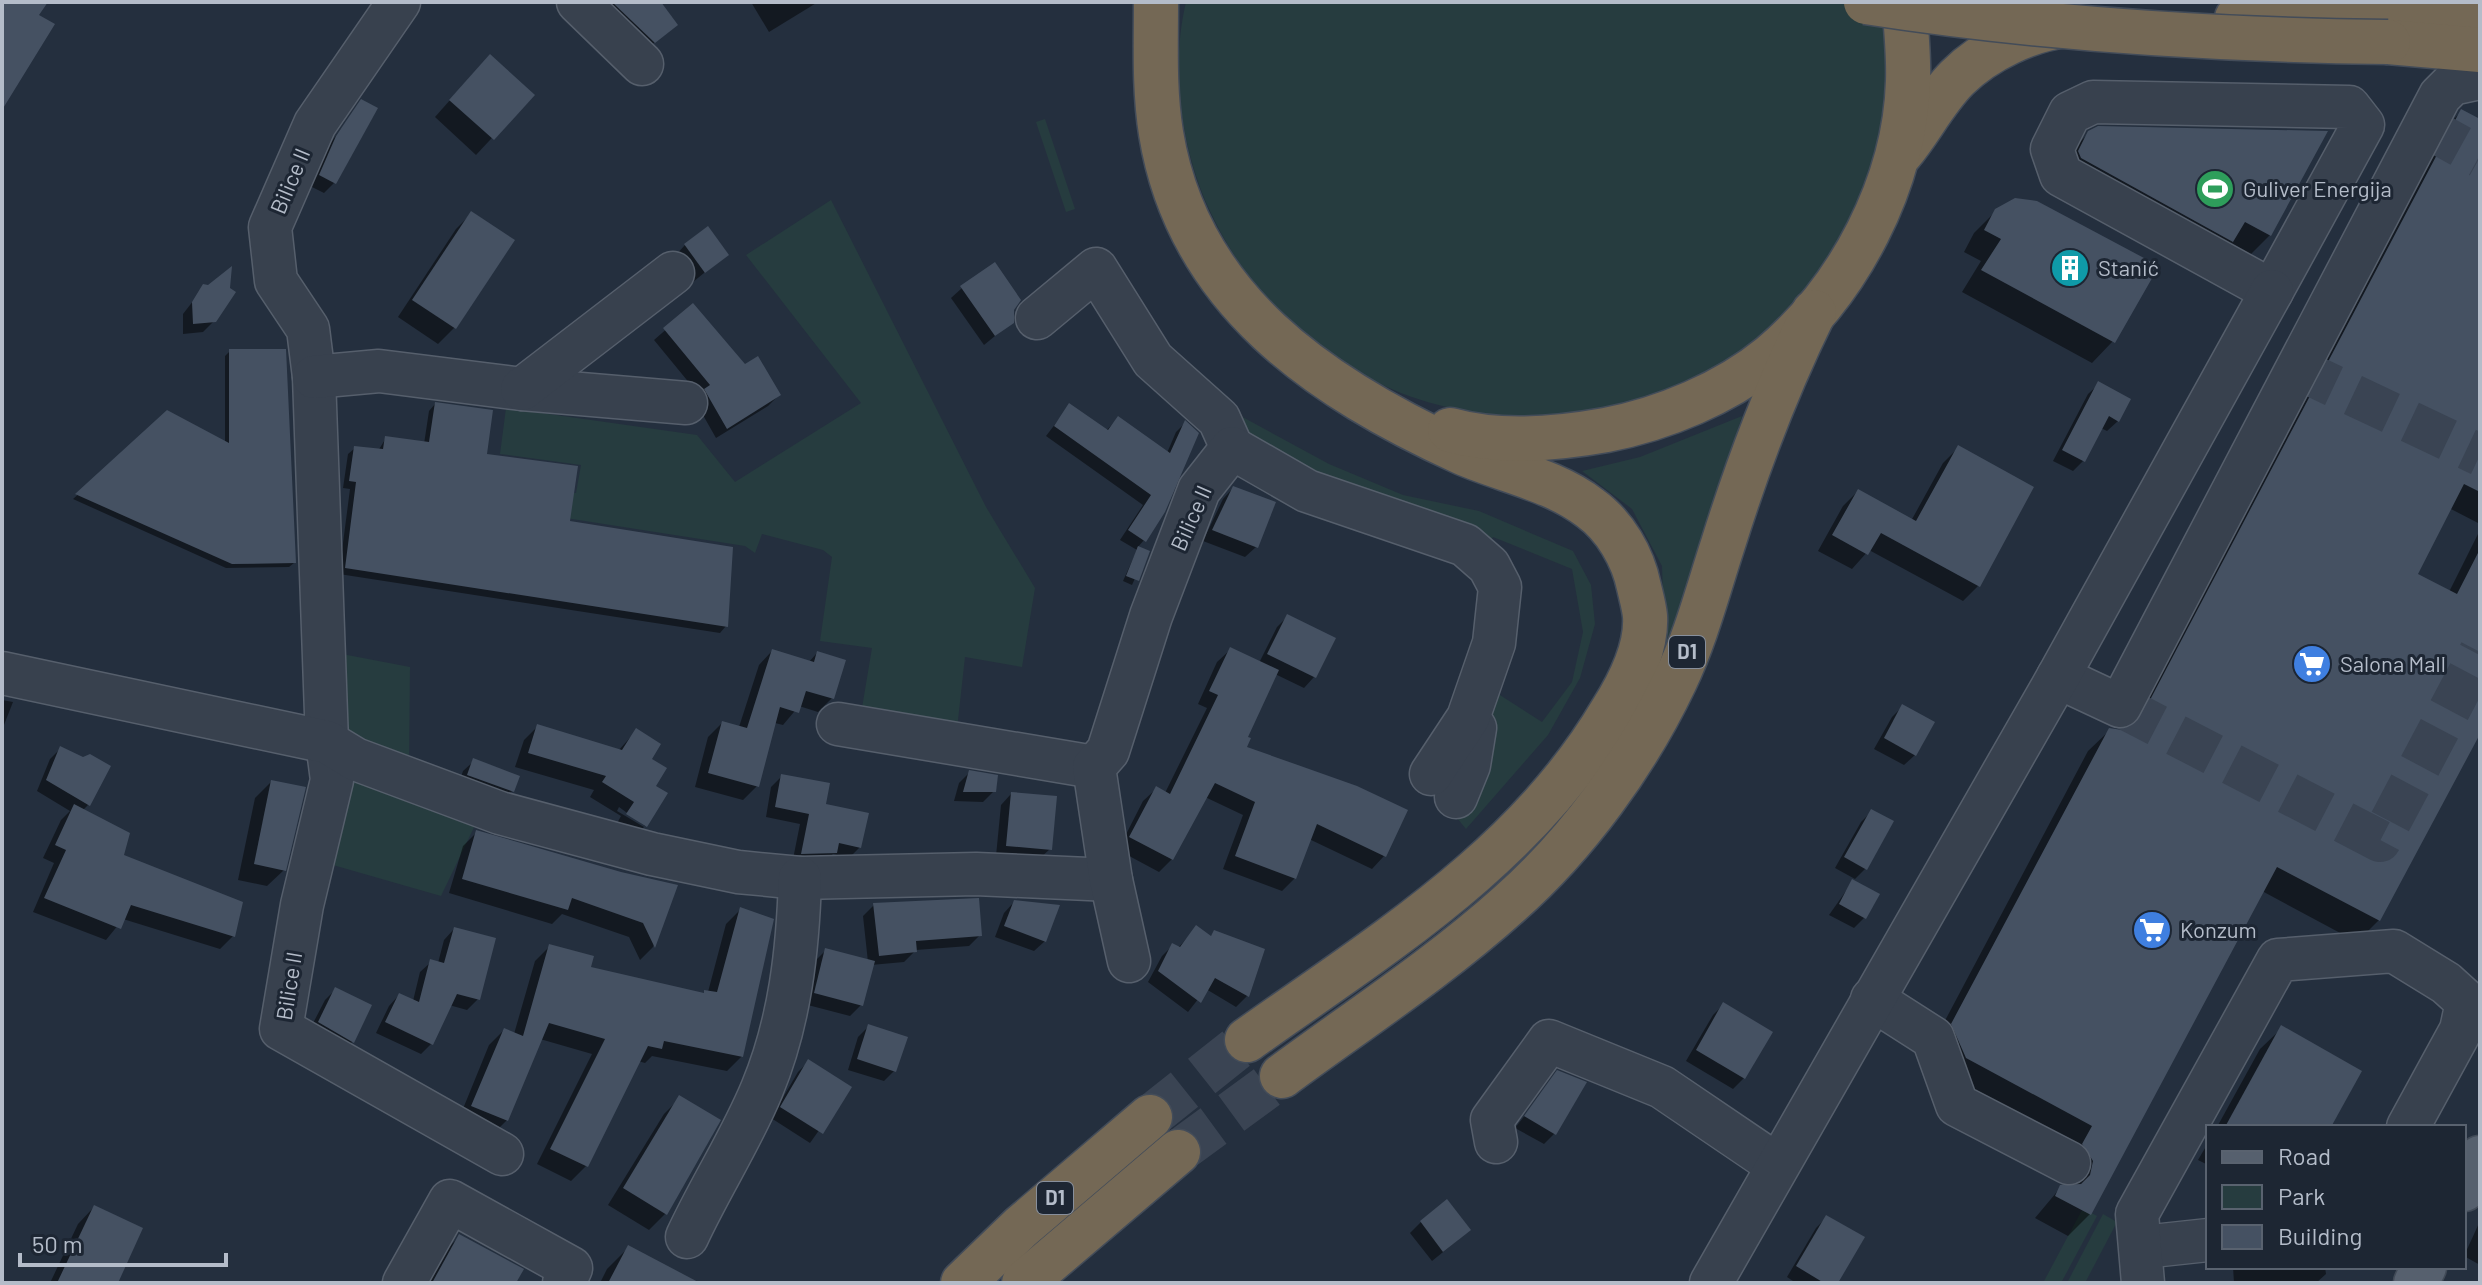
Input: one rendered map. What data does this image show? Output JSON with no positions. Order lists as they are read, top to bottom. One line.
{"streets":{"highway":["D1"],"street":["Bilice II"]},"places":{"sports":["Guliver Energija"],"building":["Stanić"],"supermarket":["Salona Mall","Konzum"]},"legend":["Road","Park","Building"],"scale_bar":"50 m"}
